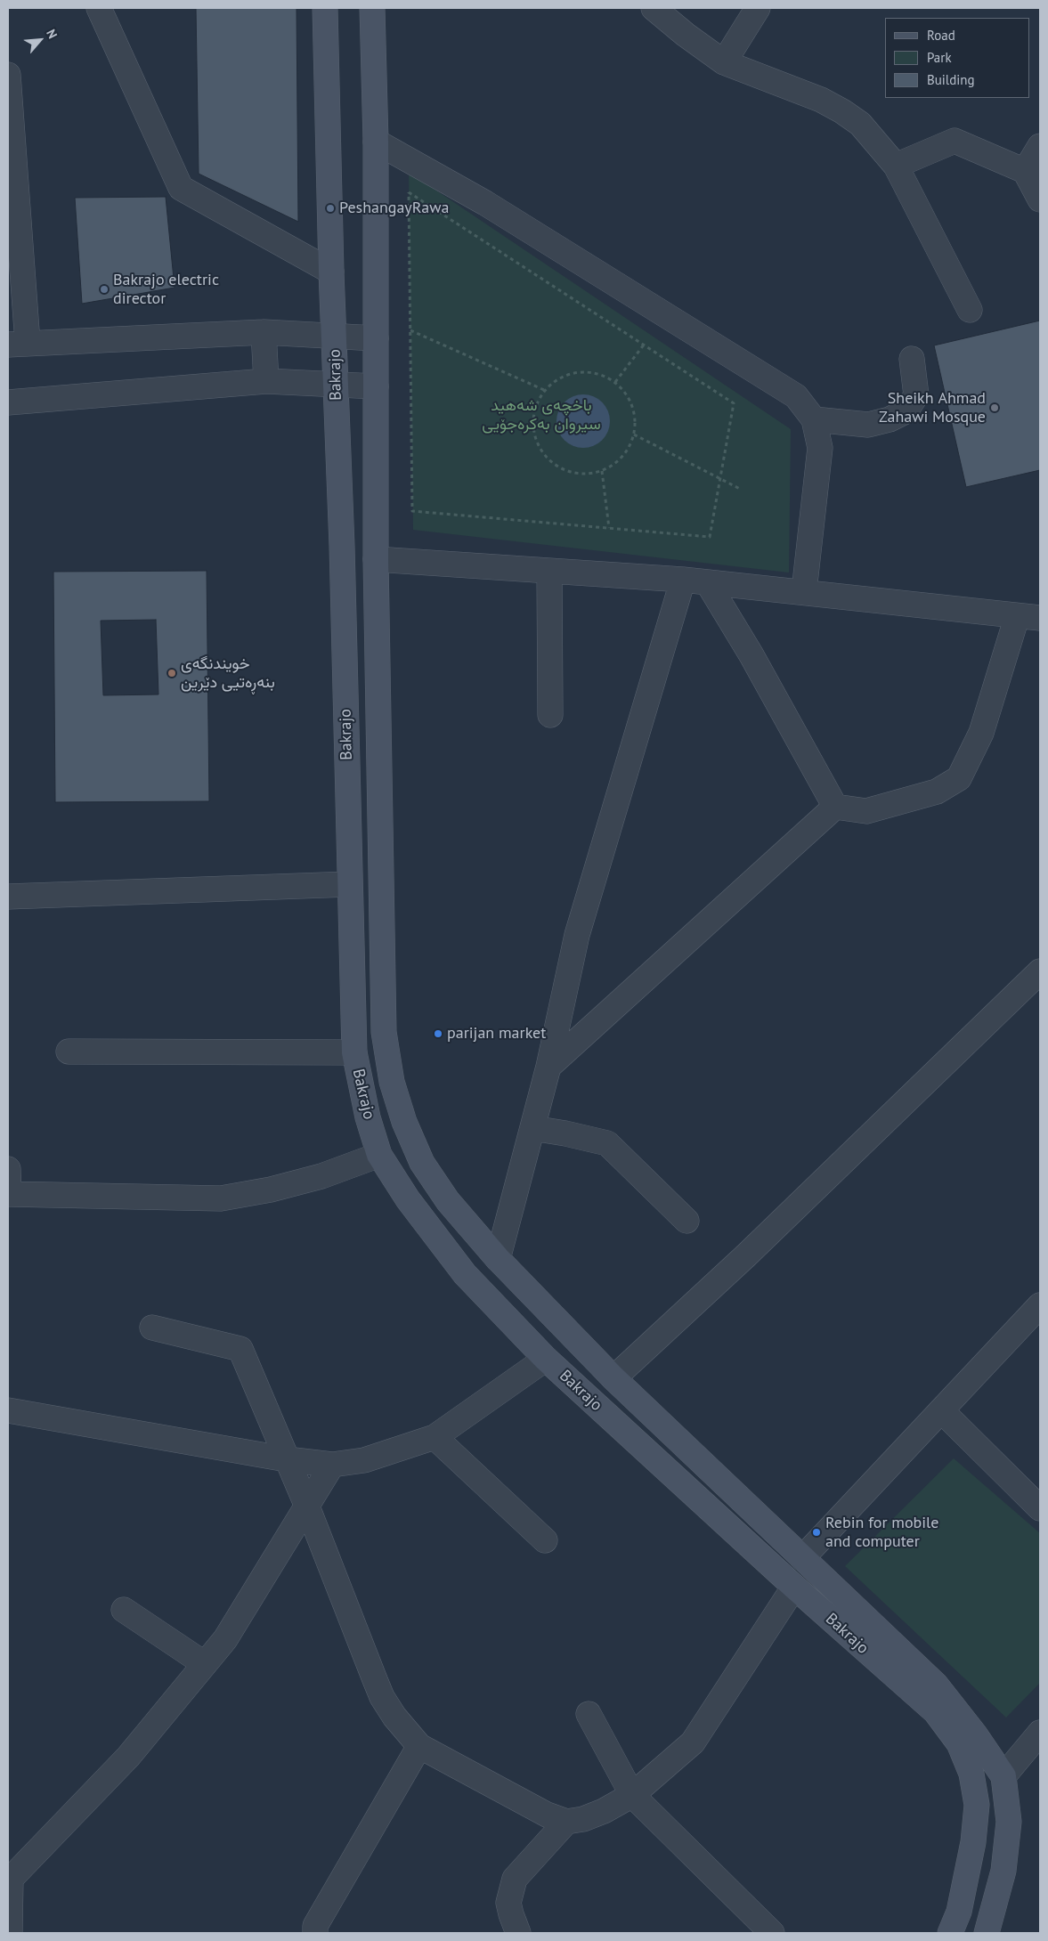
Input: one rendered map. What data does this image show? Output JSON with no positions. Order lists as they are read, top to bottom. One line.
{"streets":{"street":["Bakrajo"]},"parks":["باخچەی شەهید سیروان بەکرەجۆیی"],"places":["PeshangayRawa","Bakrajo electric director","Sheikh Ahmad Zahawi Mosque","خویندنگەی بنەڕەتیی دێرین","parijan market","Rebin for mobile and computer"],"legend":["Road","Park","Building"],"north":"top right"}
